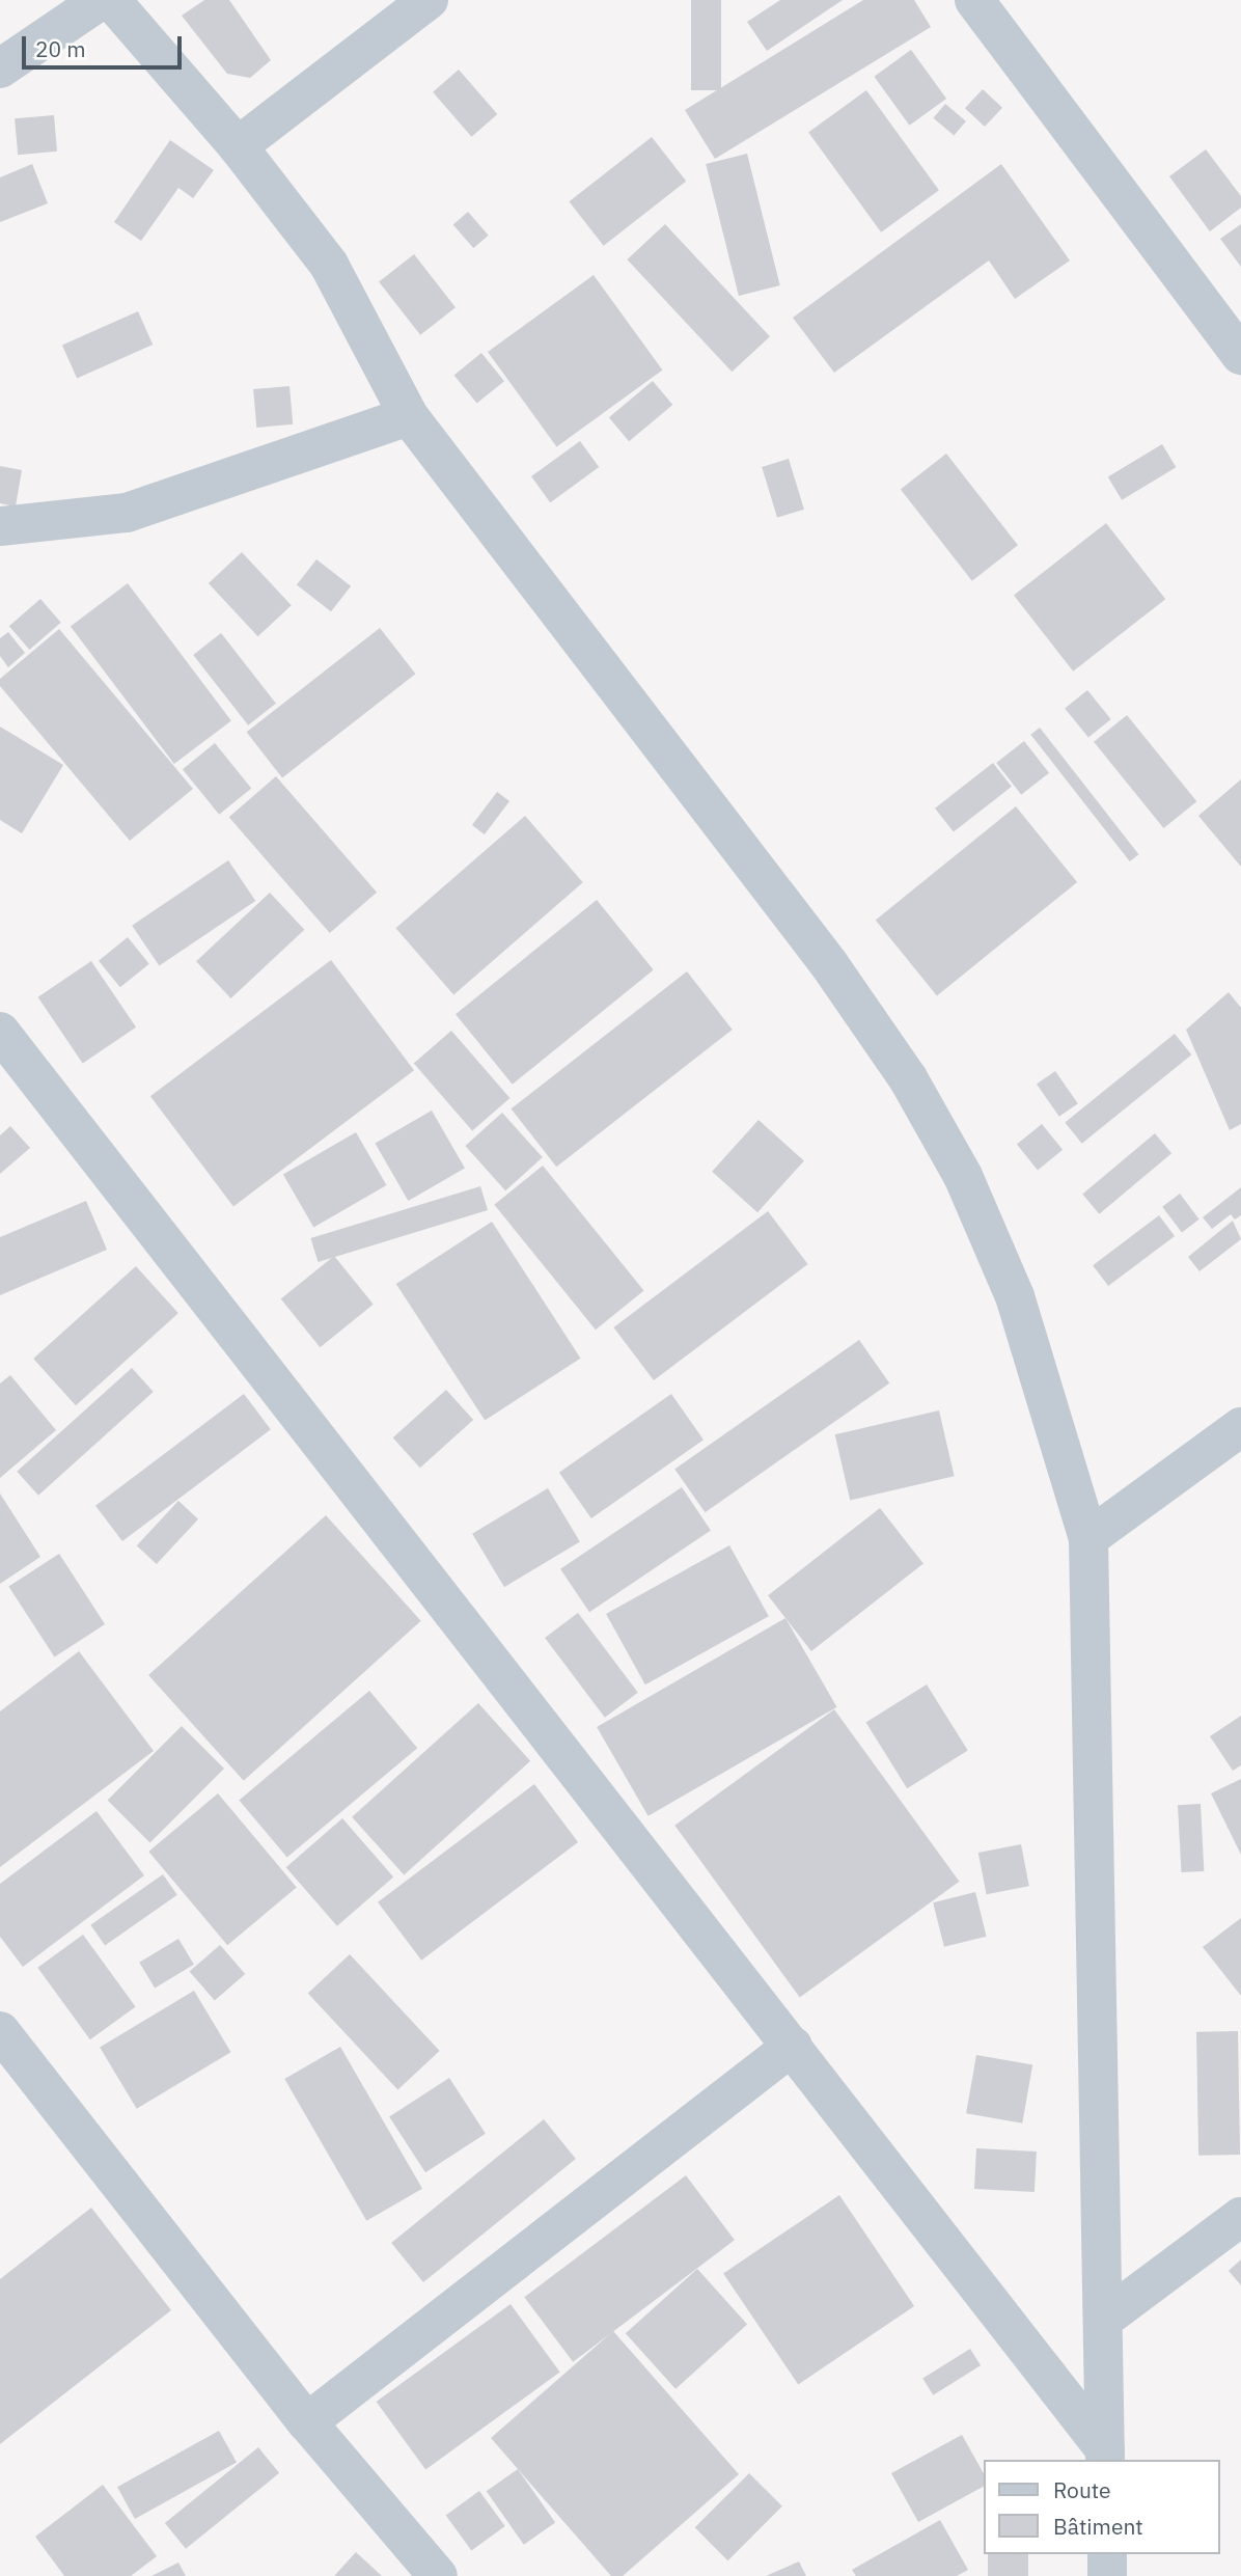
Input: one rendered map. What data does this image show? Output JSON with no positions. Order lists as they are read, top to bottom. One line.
{"legend":["Route","Bâtiment"],"scale_bar":"20 m"}
